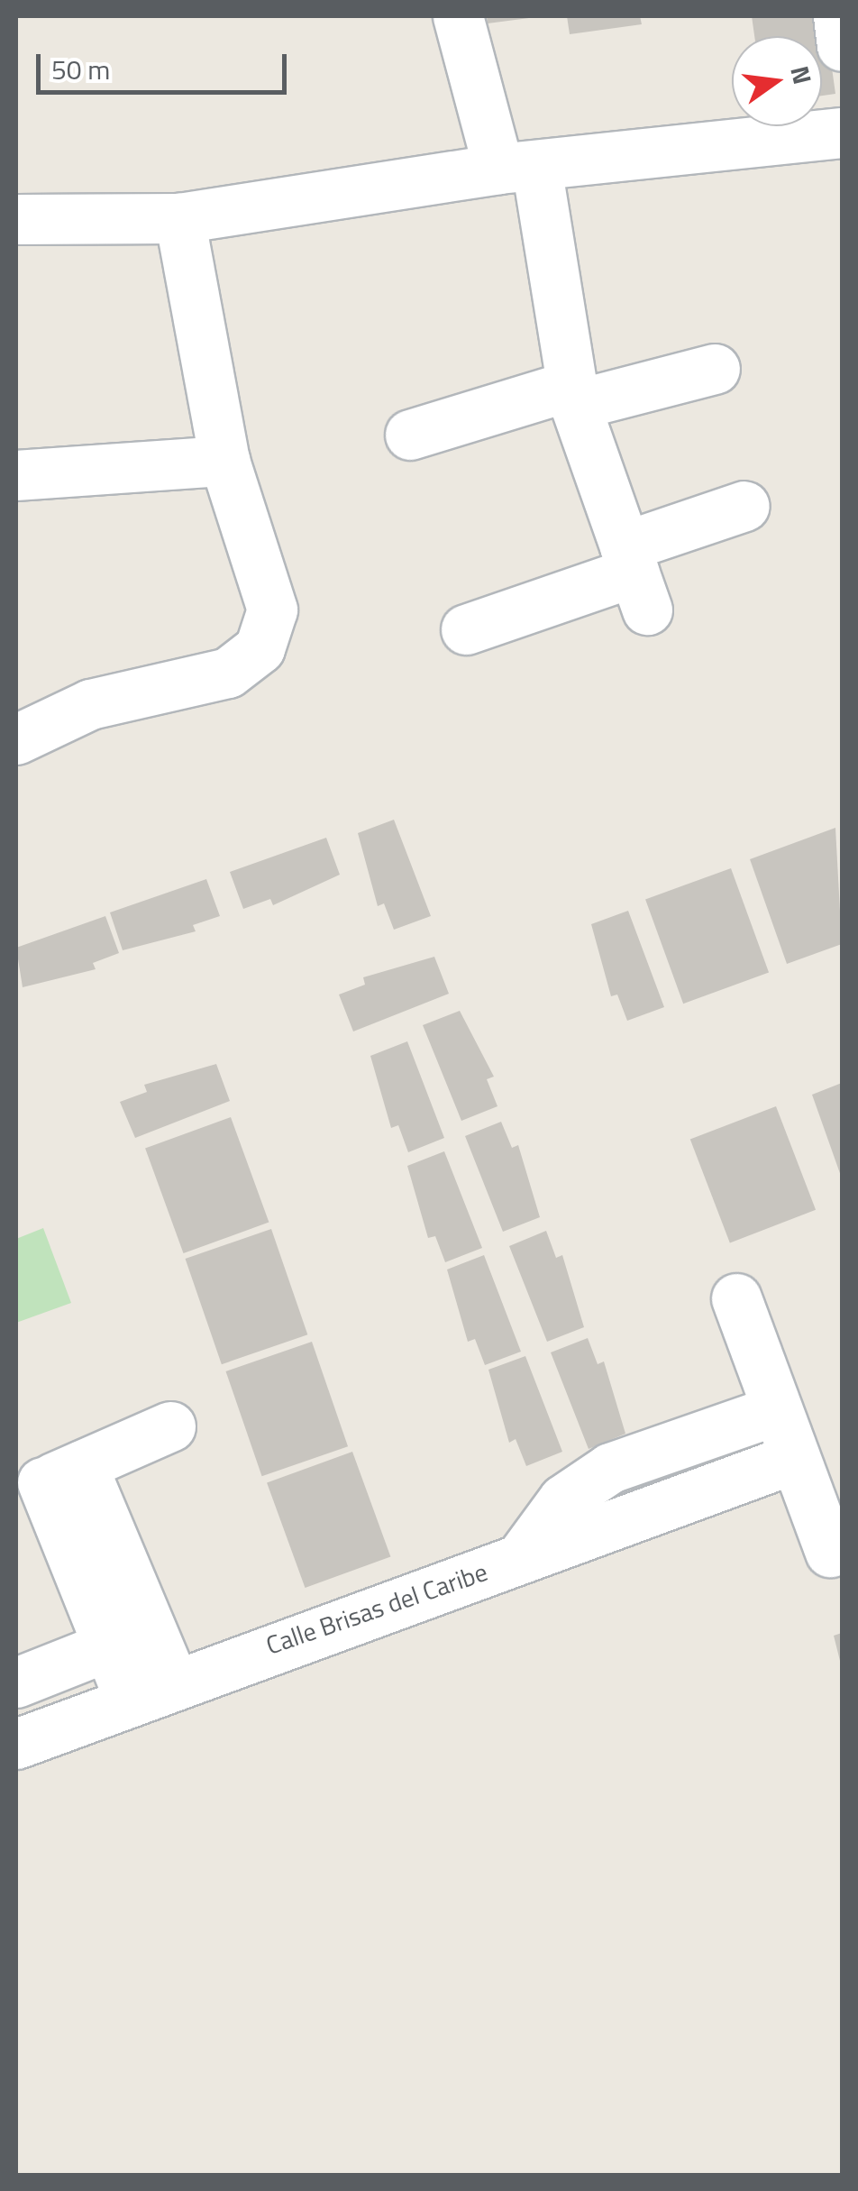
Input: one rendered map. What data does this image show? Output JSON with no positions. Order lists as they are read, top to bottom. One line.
{"streets":{"street":["Calle Brisas del Caribe"]},"scale_bar":"50 m","north":"right"}
